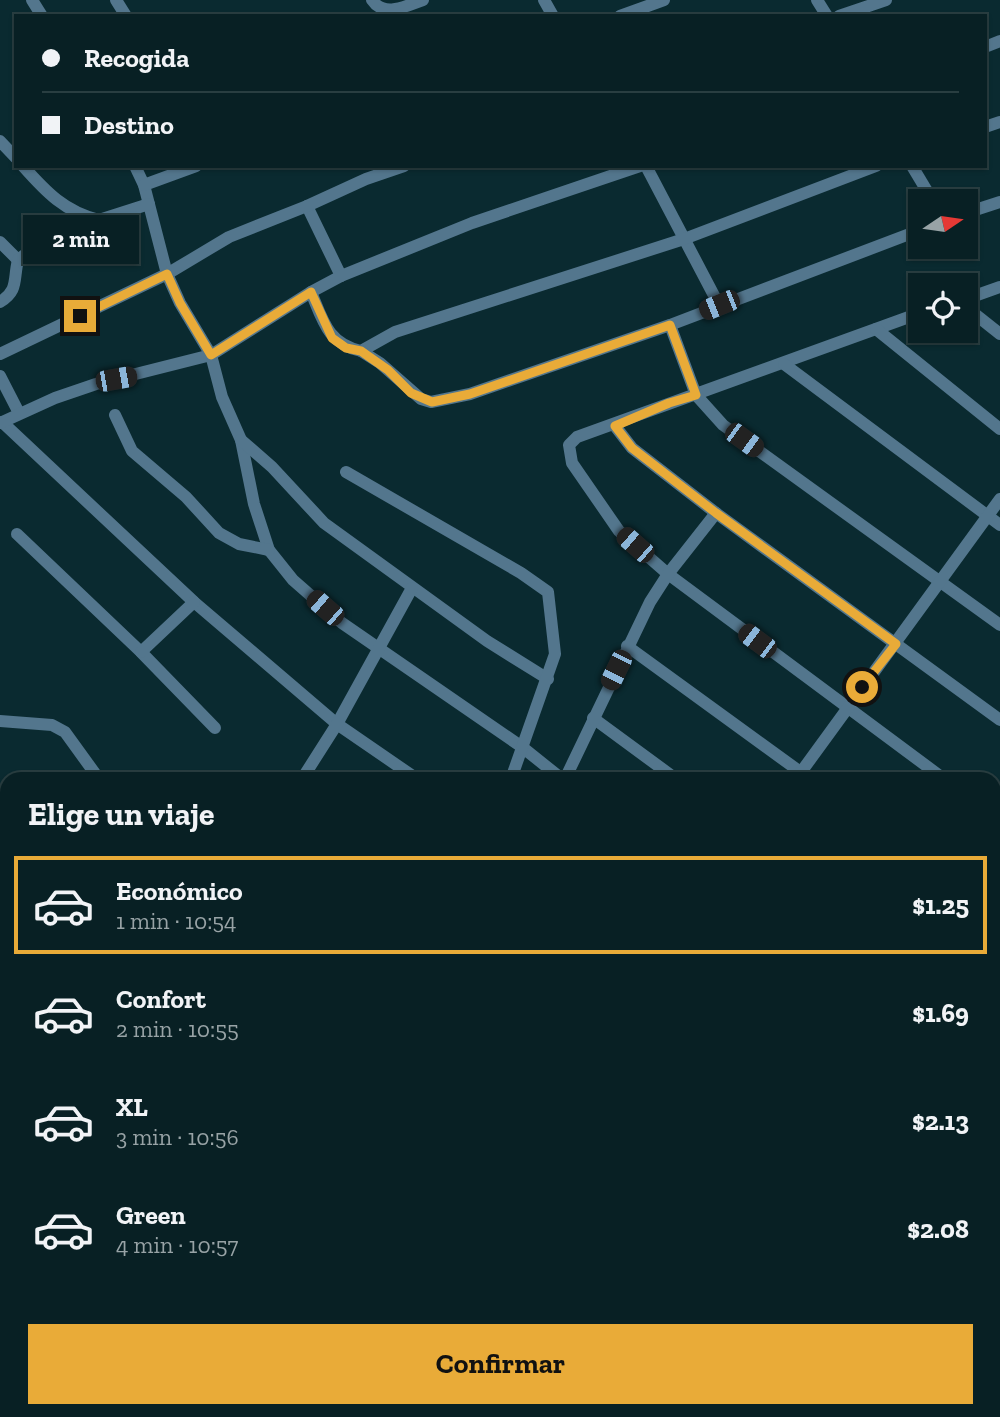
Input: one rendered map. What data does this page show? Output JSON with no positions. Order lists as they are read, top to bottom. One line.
{"north":"right","page":{"banner":["Recogida","Destino"],"bubble":"2 min","heading":"Elige un viaje","list":[{"name":"Económico","note":"1 min · 10:54","value":"$1.25"},{"name":"Confort","note":"2 min · 10:55","value":"$1.69"},{"name":"XL","note":"3 min · 10:56","value":"$2.13"},{"name":"Green","note":"4 min · 10:57","value":"$2.08"}],"buttons":"Confirmar"}}
